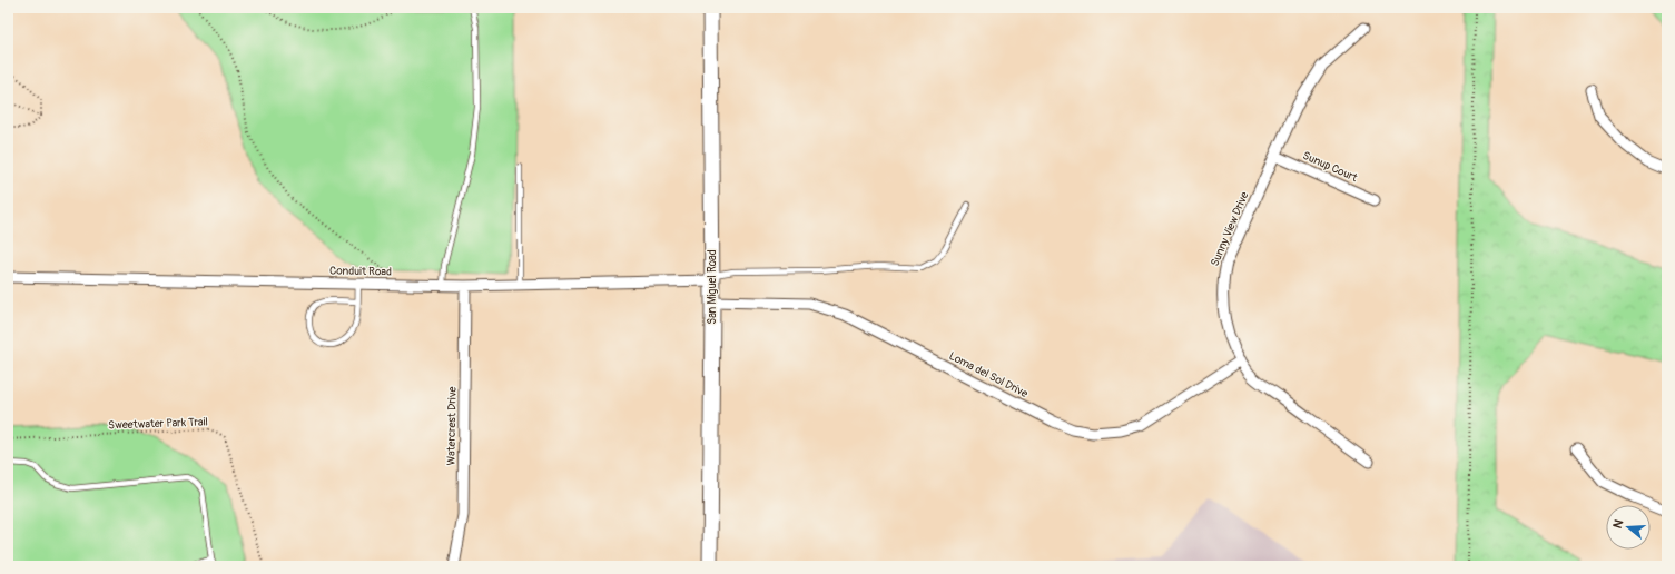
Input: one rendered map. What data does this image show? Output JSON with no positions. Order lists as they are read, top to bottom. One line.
{"streets":{"street":["Sunup Court","Sunny View Drive","Conduit Road","San Miguel Road","Loma del Sol Drive","Watercrest Drive"],"path":["Sweetwater Park Trail"]},"crossings":[["Sunup Court","Sunny View Drive"],["Sunny View Drive","Loma del Sol Drive"],["Conduit Road","San Miguel Road"],["Conduit Road","Watercrest Drive"],["San Miguel Road","Loma del Sol Drive"]],"north":"left"}
